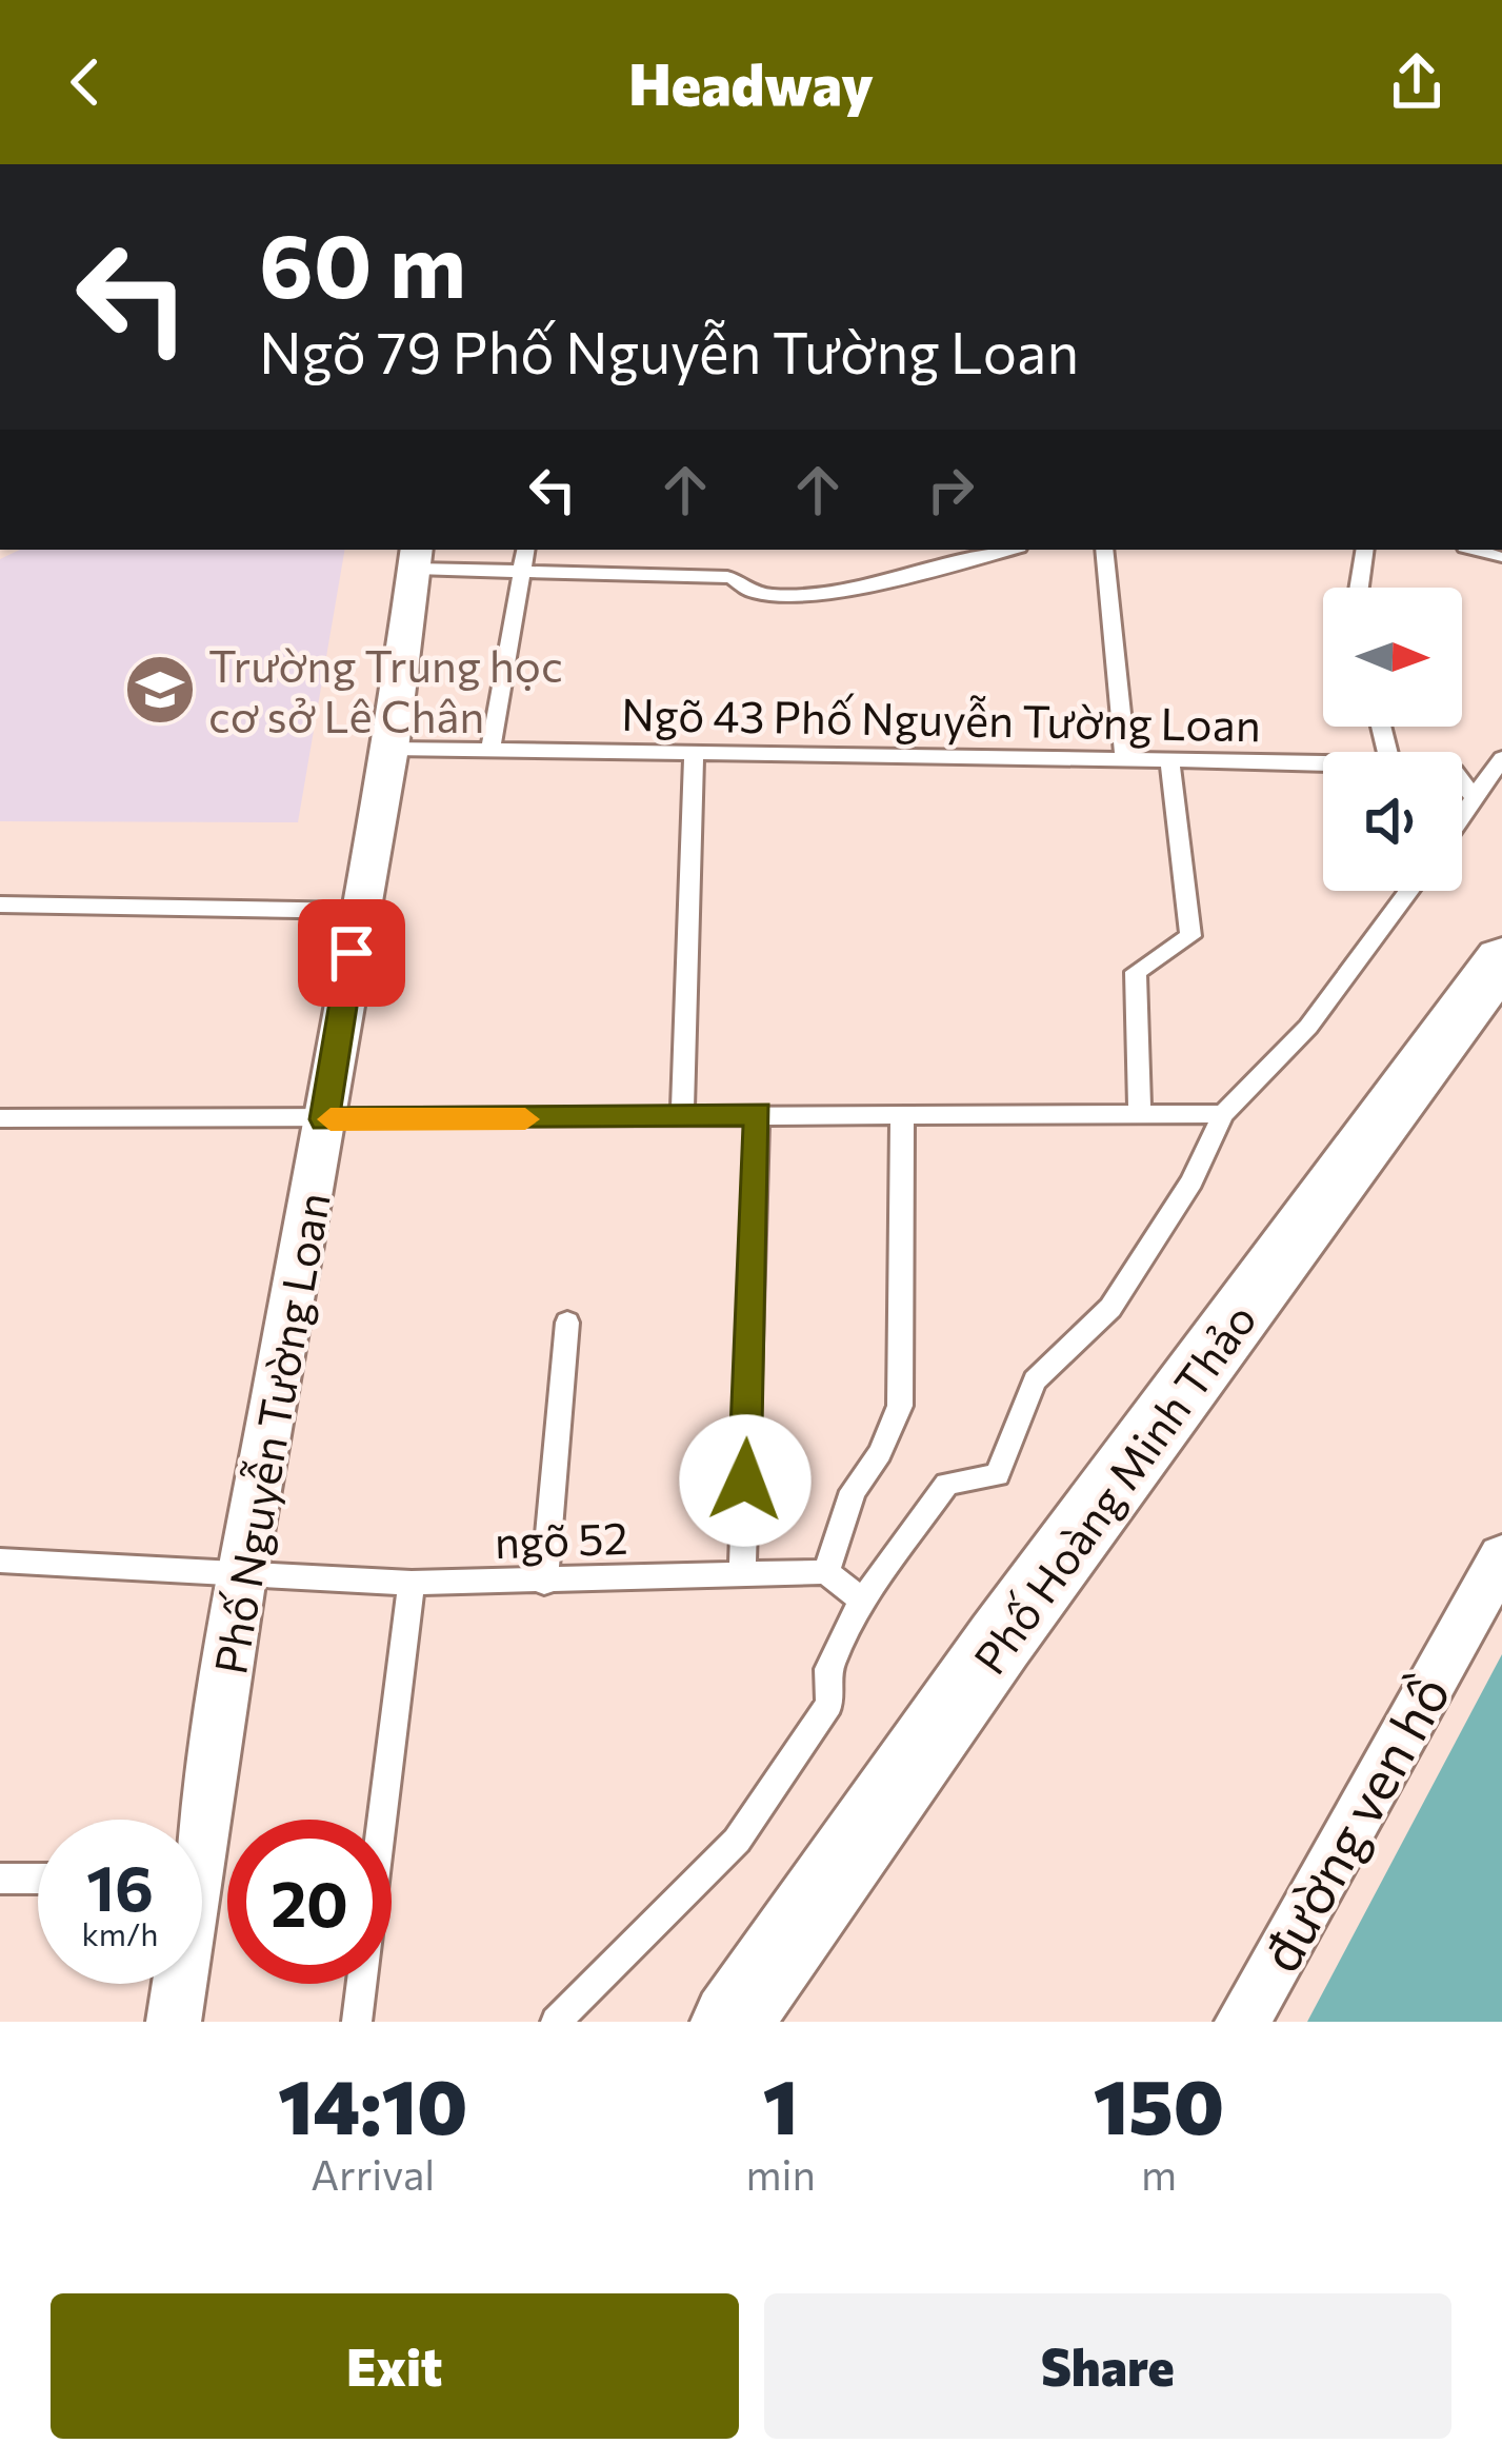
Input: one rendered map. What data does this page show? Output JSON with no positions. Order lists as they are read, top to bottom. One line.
{"streets":{"street":["Phố Nguyễn Tường Loan","Phố Hoàng Minh Thảo","đường ven hồ"],"lane":["Ngõ 43 Phố Nguyễn Tường Loan","ngõ 52"]},"crossings":[["Ngõ 43 Phố Nguyễn Tường Loan","Phố Nguyễn Tường Loan"],["Phố Nguyễn Tường Loan","ngõ 52"]],"places":{"school or university":["Trường Trung học cơ sở Lê Chân"]},"north":"right","page":{"header":"Headway","turn":["60 m","Ngõ 79 Phố Nguyễn Tường Loan"],"speed":"16 km/h","limit":"20","eta":["14:10","Arrival","1","min","150","m"],"buttons":["Exit","Share"]}}
